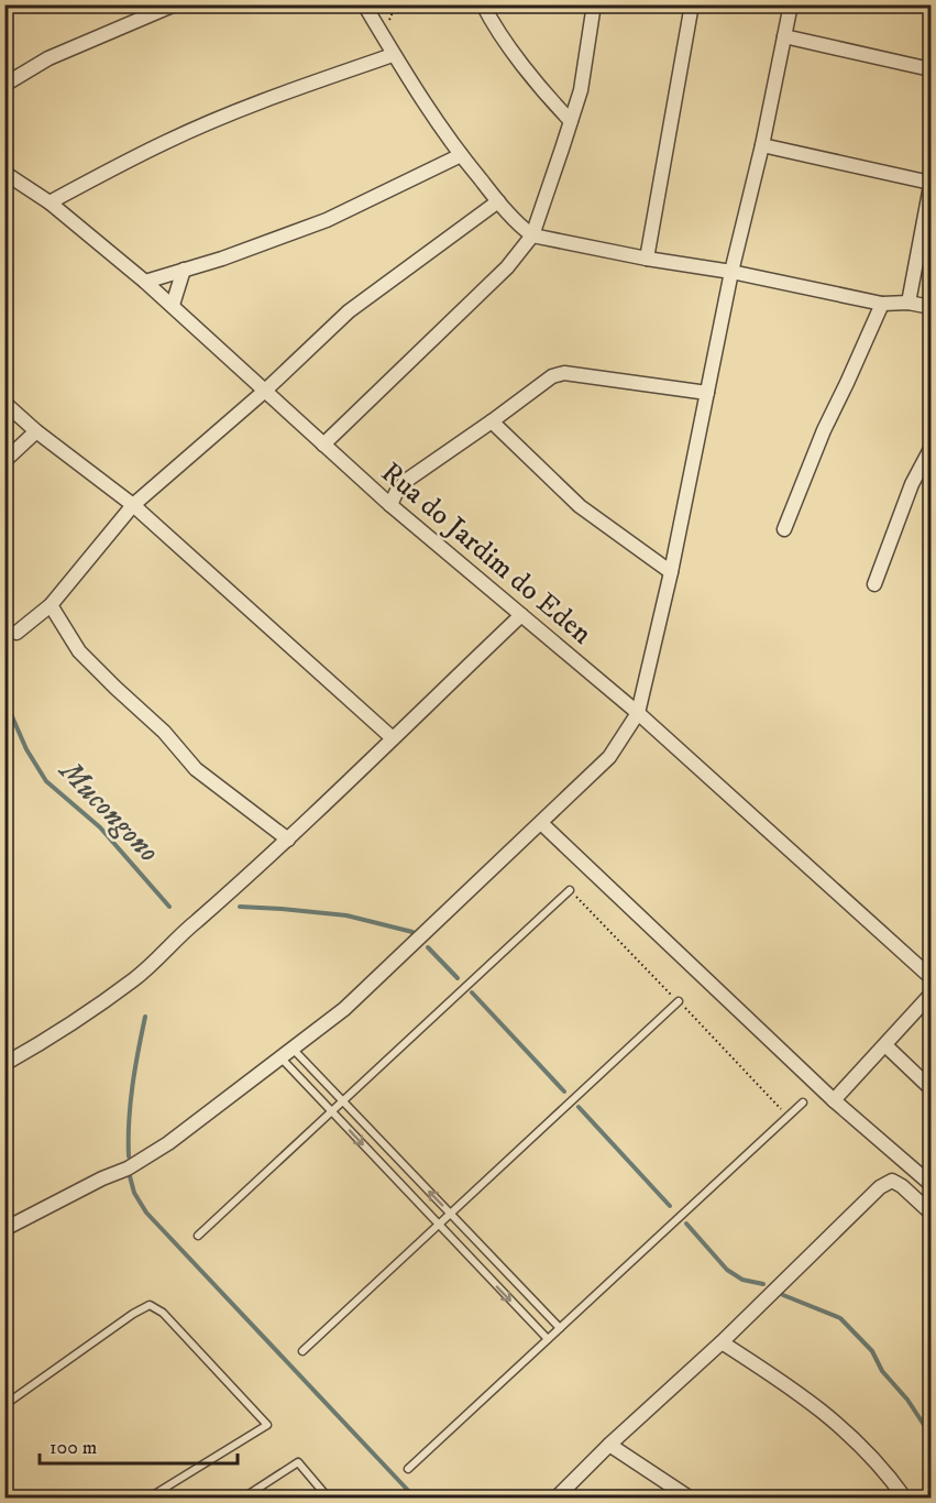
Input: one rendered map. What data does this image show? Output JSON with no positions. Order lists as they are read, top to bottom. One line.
{"streets":{"street":["Rua do Jardim do Eden"]},"water":["Mucongono"],"scale_bar":"100 m"}
